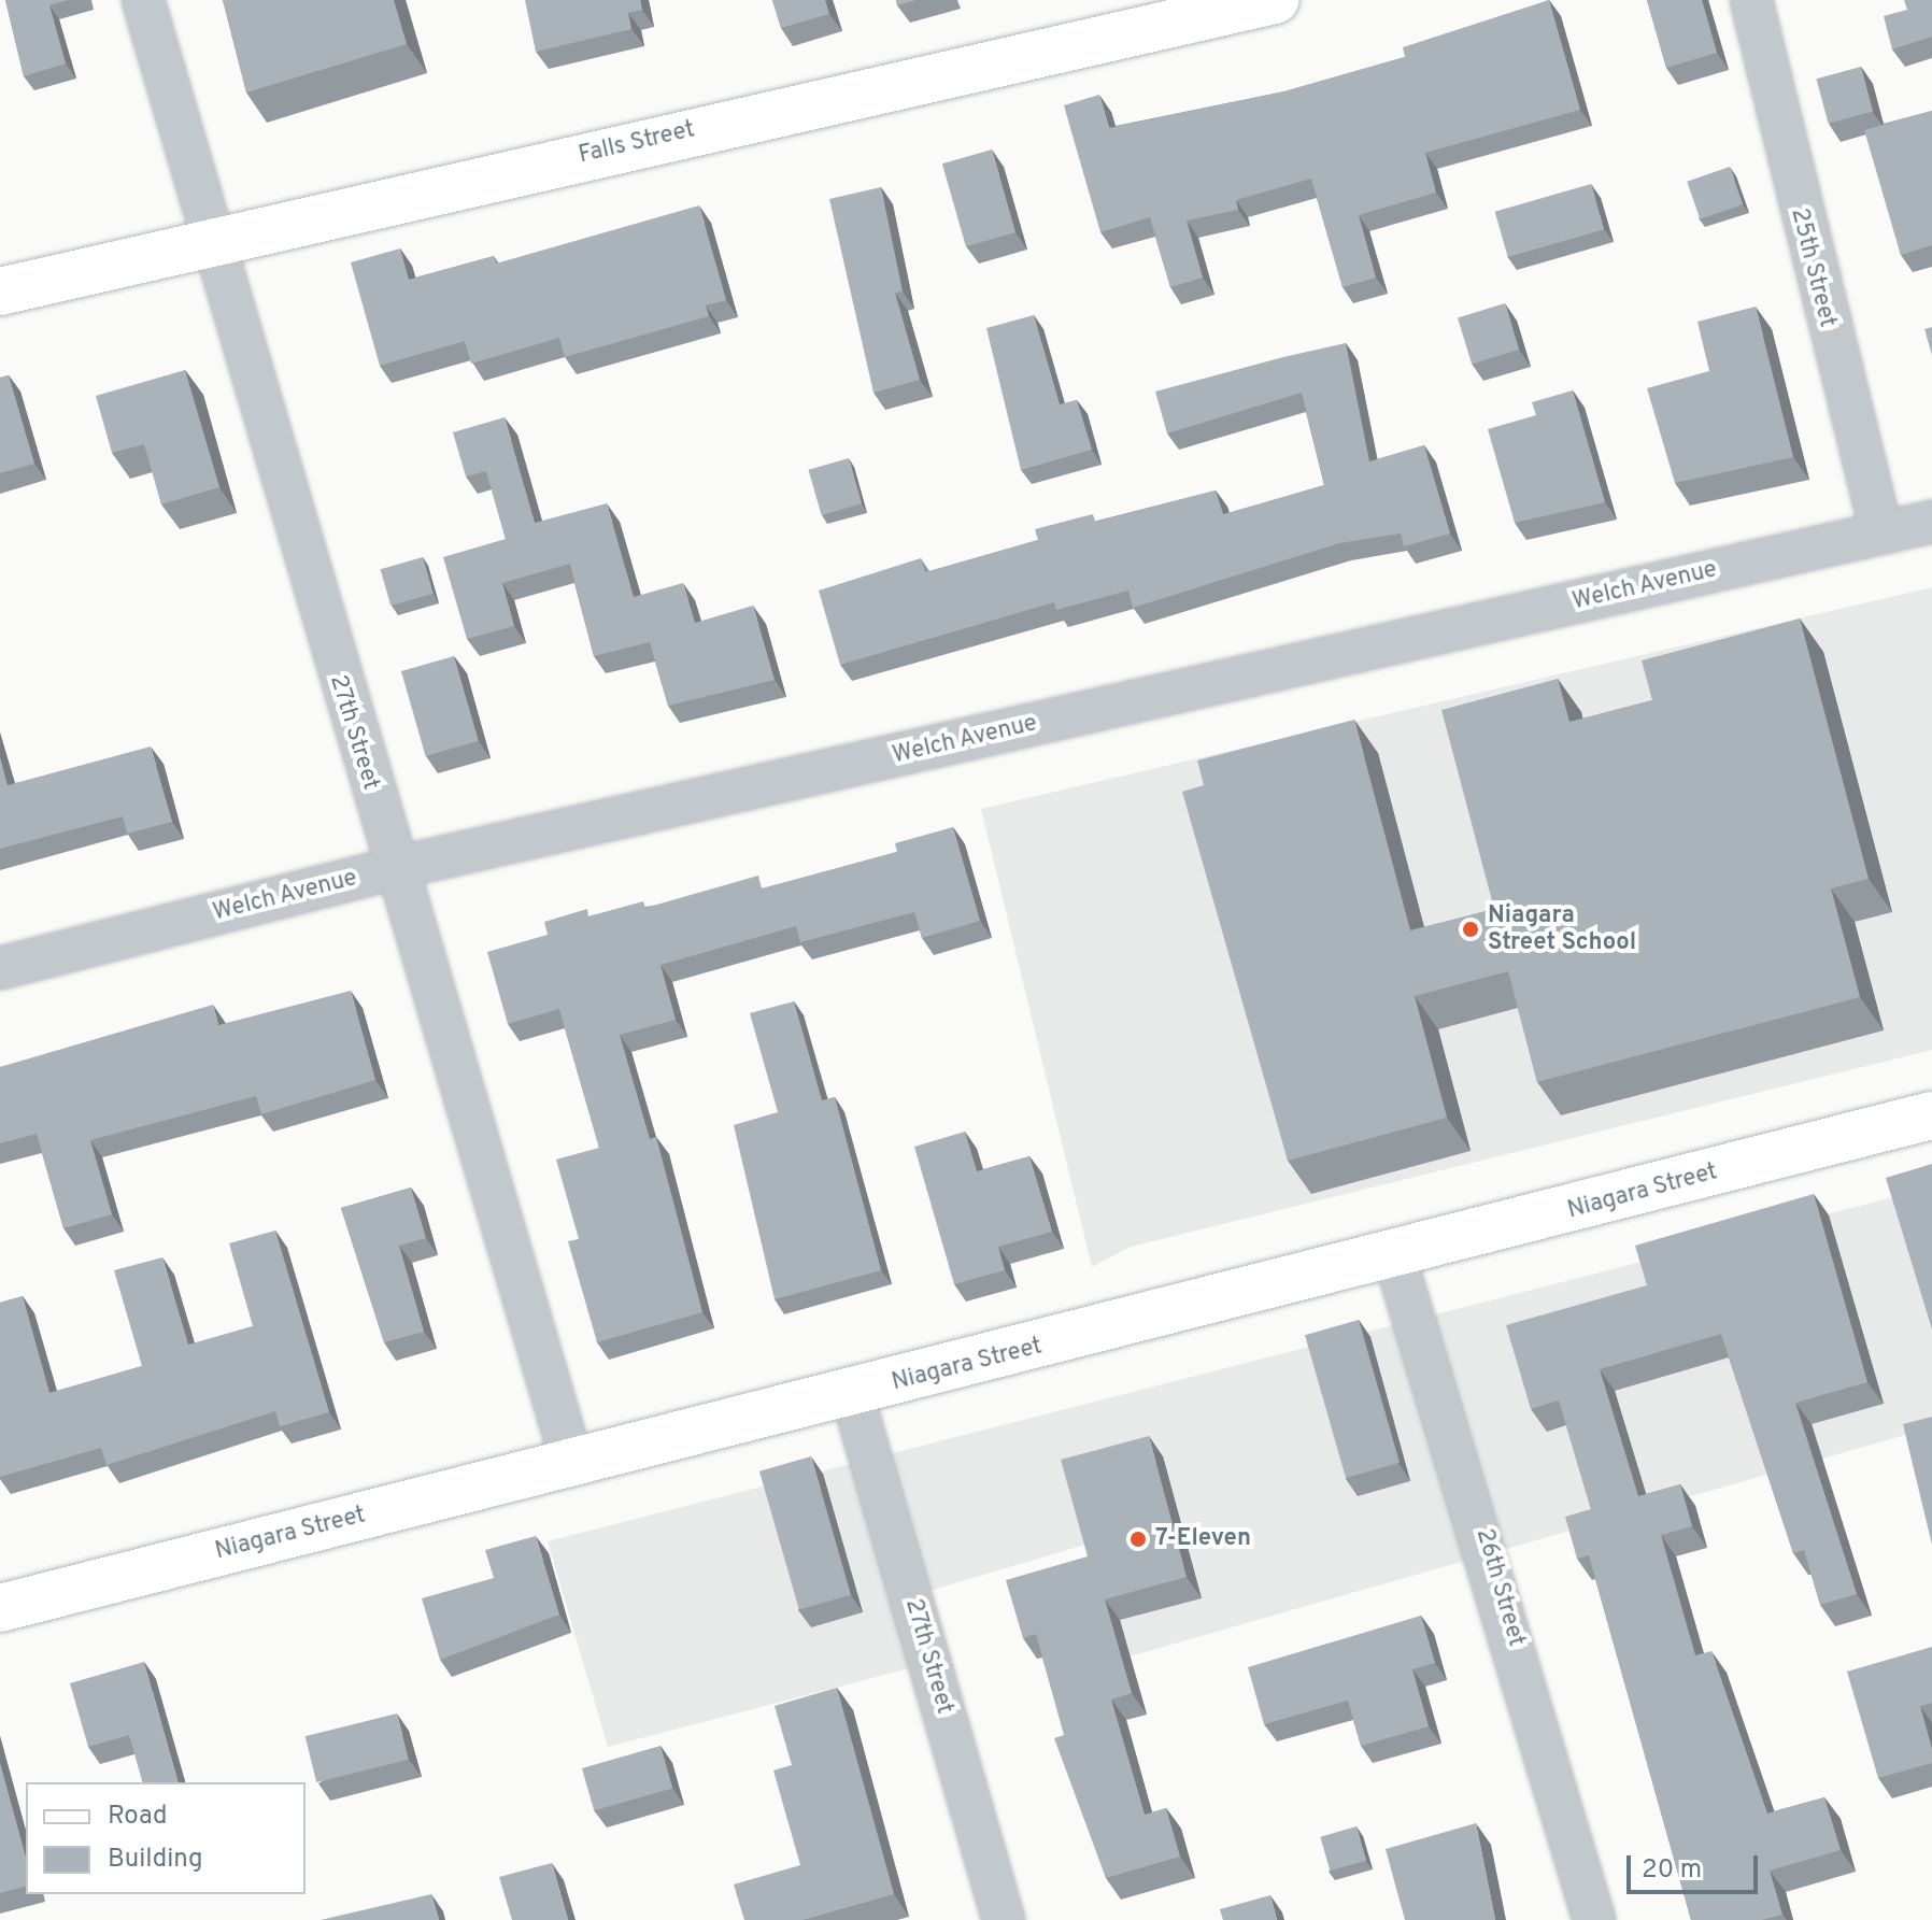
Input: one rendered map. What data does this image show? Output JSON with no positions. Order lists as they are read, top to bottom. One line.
{"streets":{"street":["Falls Street","25th Street","Welch Avenue","27th Street","Niagara Street","26th Street"]},"crossings":[["Falls Street","27th Street"],["25th Street","Welch Avenue"],["Welch Avenue","27th Street"],["27th Street","Niagara Street"],["Niagara Street","26th Street"]],"places":["Niagara Street School","7-Eleven"],"legend":["Road","Building"],"scale_bar":"20 m"}
